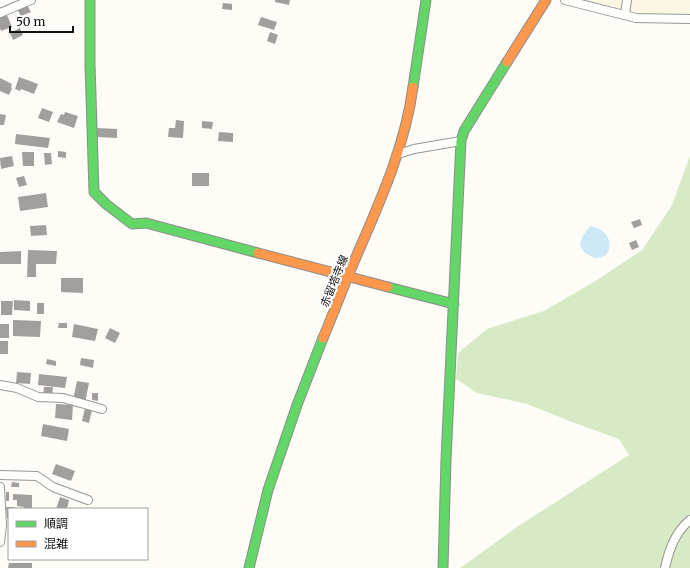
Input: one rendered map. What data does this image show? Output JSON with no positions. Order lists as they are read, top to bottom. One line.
{"streets":{"street":["赤留塔寺線"]},"legend":["順調","混雑"],"scale_bar":"50 m"}
